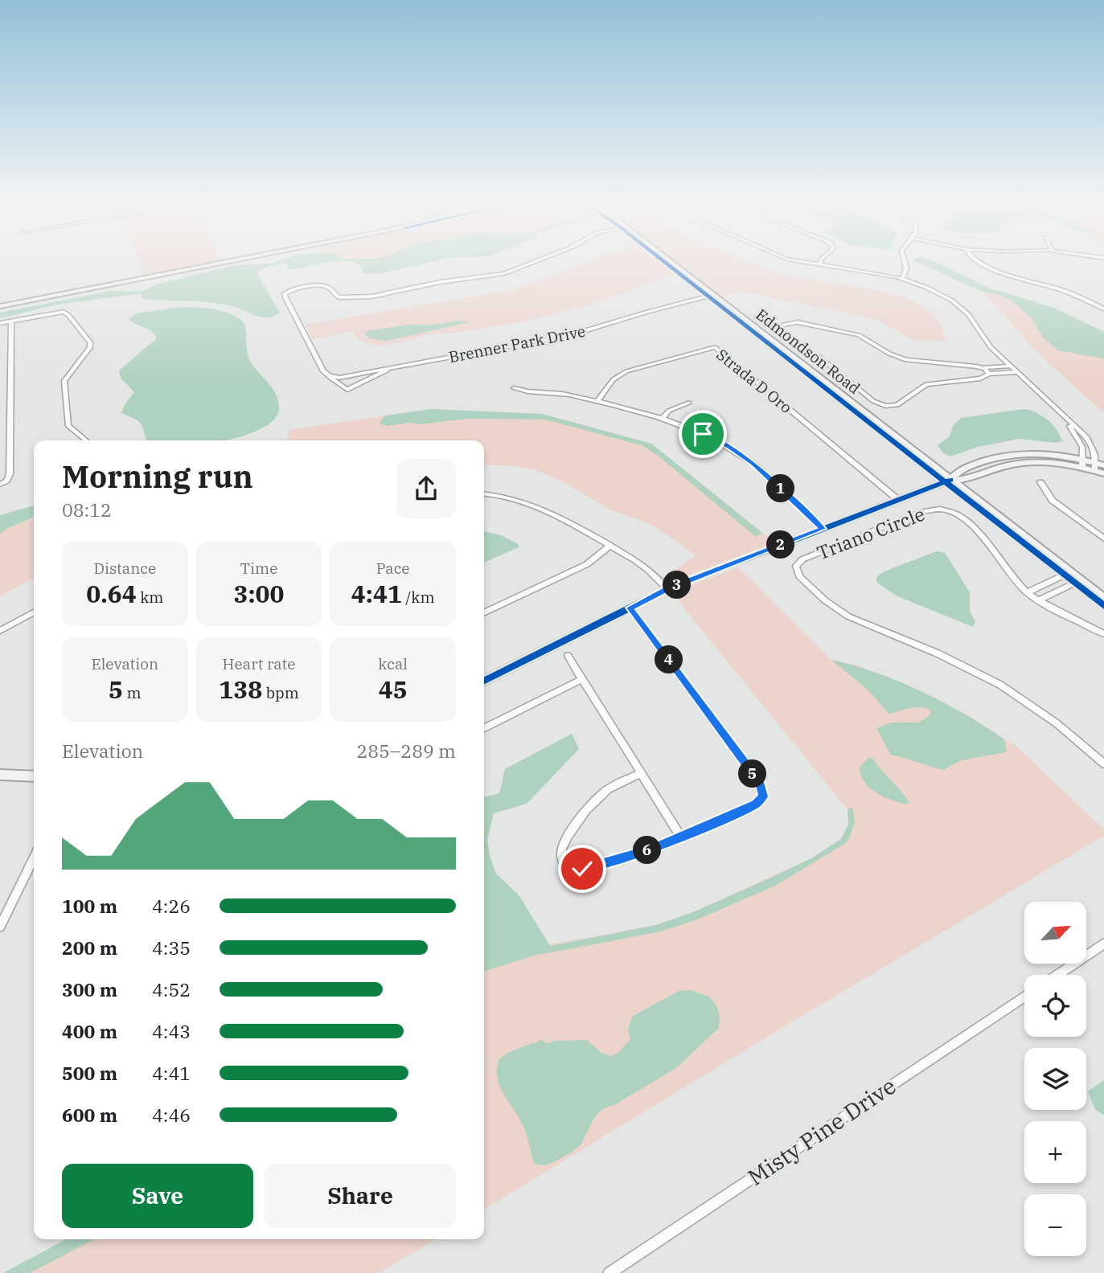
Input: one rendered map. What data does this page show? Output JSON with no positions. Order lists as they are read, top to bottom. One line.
{"streets":{"street":["Brenner Park Drive","Edmondson Road","Strada D Oro","Triano Circle","Misty Pine Drive"]},"crossings":[["Brenner Park Drive","Edmondson Road"]],"north":"top right","page":{"heading":["Morning run","08:12"],"pins":["1","2","3","4","5","6"],"stats":[["Distance","0.64 km"],["Time","3:00"],["Pace","4:41 /km"],["Elevation","5 m"],["Heart rate","138 bpm"],["kcal","45"]],"chart":["Elevation","285–289 m"],"list":[{"name":"100 m","note":"4:26"},{"name":"200 m","note":"4:35"},{"name":"300 m","note":"4:52"},{"name":"400 m","note":"4:43"},{"name":"500 m","note":"4:41"},{"name":"600 m","note":"4:46"}],"map_buttons":["+","−"],"buttons":["Save","Share"]}}
